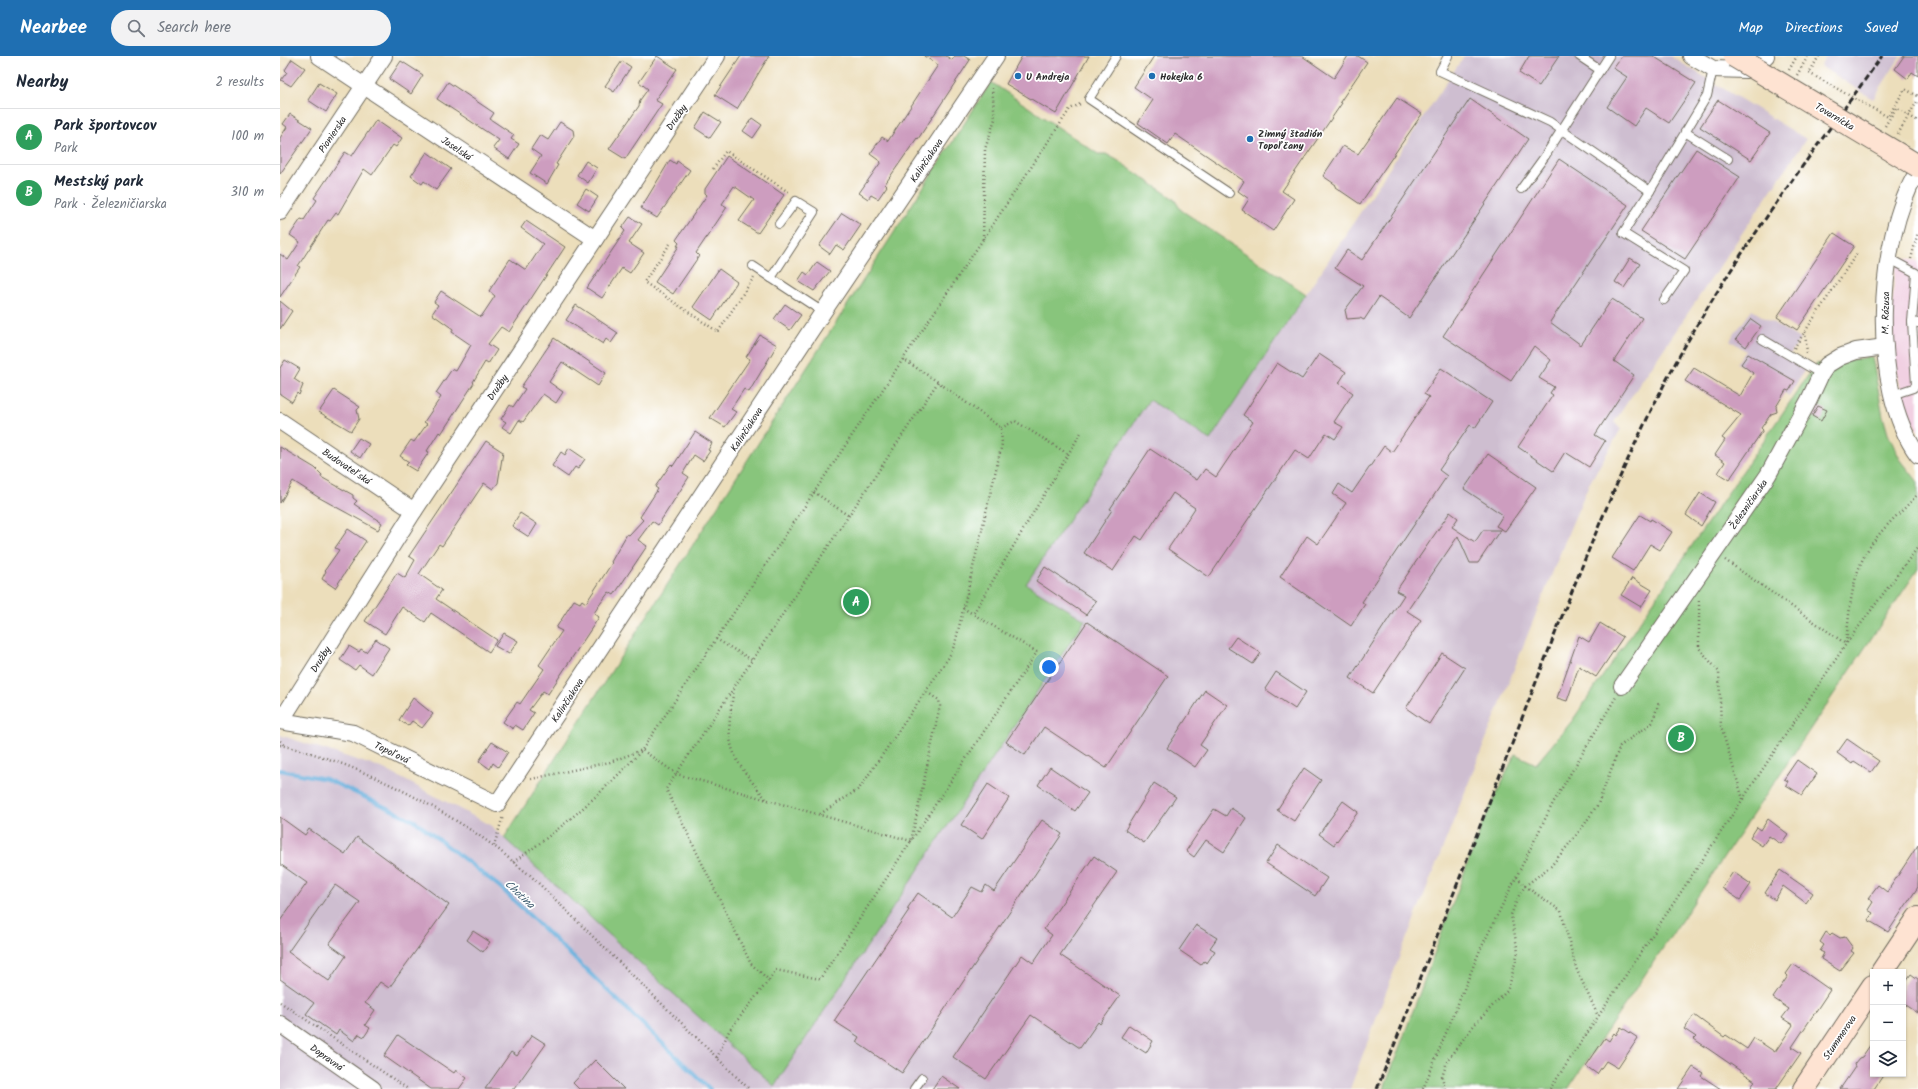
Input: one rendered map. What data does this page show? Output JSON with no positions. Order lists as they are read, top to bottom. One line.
{"streets":{"main road":["Tovarnícka","Stummerova"],"street":["Družby","Pionierska","Jaselská","Kalinčiakova","M. Rázusa","Budovateľská","Železničiarska","Topoľová","Dopravná"]},"crossings":[["Tovarnícka","M. Rázusa"],["Družby","Jaselská"],["Družby","Budovateľská"],["Družby","Topoľová"],["Pionierska","Jaselská"],["Kalinčiakova","Topoľová"],["M. Rázusa","Železničiarska"]],"water":["Chotina"],"places":["U Andreja","Hokejka 6","Zimný štadión Topoľčany"],"page":{"header":"Nearbee","search":"Search here","nav":["Map","Directions","Saved"],"heading":["Nearby","2 results"],"list":[{"mark":"A","name":"Park športovcov","note":"Park","value":"100 m"},{"mark":"B","name":"Mestský park","note":"Park · Železničiarska","value":"310 m"}],"pins":["A","B"],"map_buttons":["+","−"]}}
